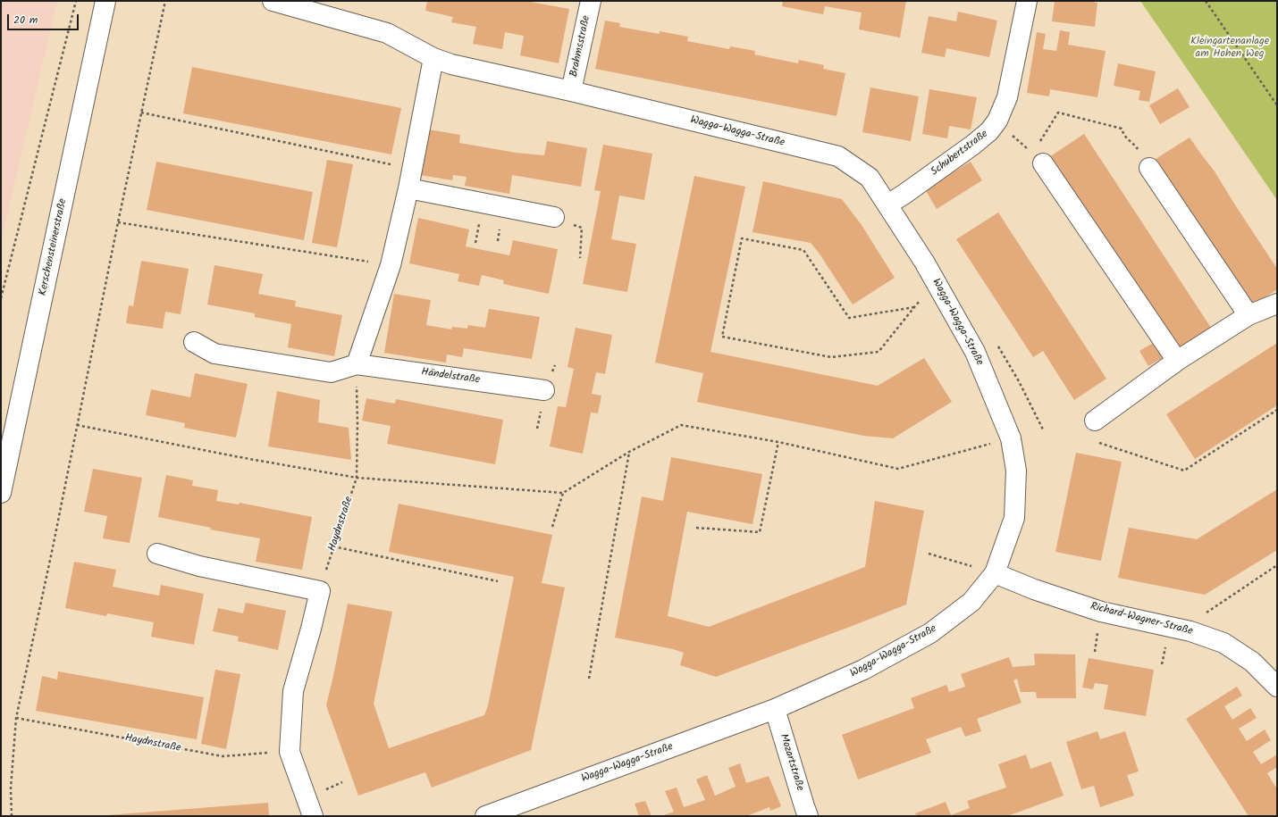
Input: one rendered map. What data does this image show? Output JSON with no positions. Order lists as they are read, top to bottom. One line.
{"streets":{"street":["Brahmsstraße","Wagga-Wagga-Straße","Schubertstraße","Kerschensteinerstraße","Händelstraße","Richard-Wagner-Straße","Mozartstraße"],"path":["Haydnstraße"]},"crossings":[["Brahmsstraße","Wagga-Wagga-Straße"],["Wagga-Wagga-Straße","Schubertstraße"],["Wagga-Wagga-Straße","Richard-Wagner-Straße"],["Wagga-Wagga-Straße","Mozartstraße"]],"parks":["Kleingartenanlage am Hohen Weg"],"scale_bar":"20 m"}
